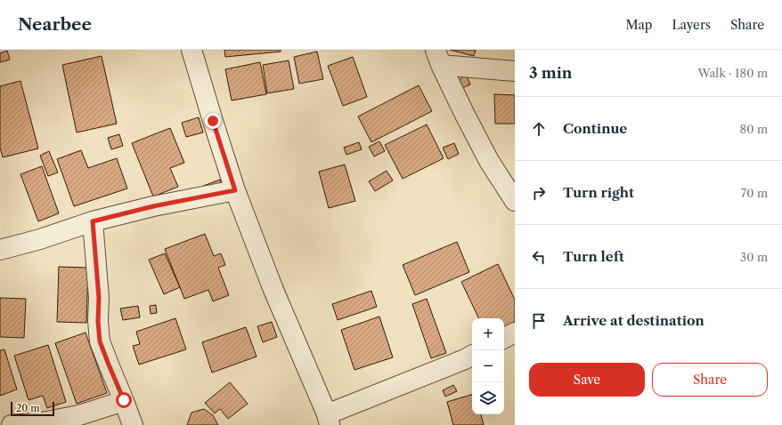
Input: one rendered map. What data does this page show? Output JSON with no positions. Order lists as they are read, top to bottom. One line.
{"scale_bar":"20 m","page":{"header":"Nearbee","nav":["Map","Layers","Share"],"heading":["3 min","Walk · 180 m"],"list":[["Continue","80 m"],["Turn right","70 m"],["Turn left","30 m"],"Arrive at destination"],"map_buttons":["+","−"],"buttons":["Save","Share"],"scale":"20 m"}}
